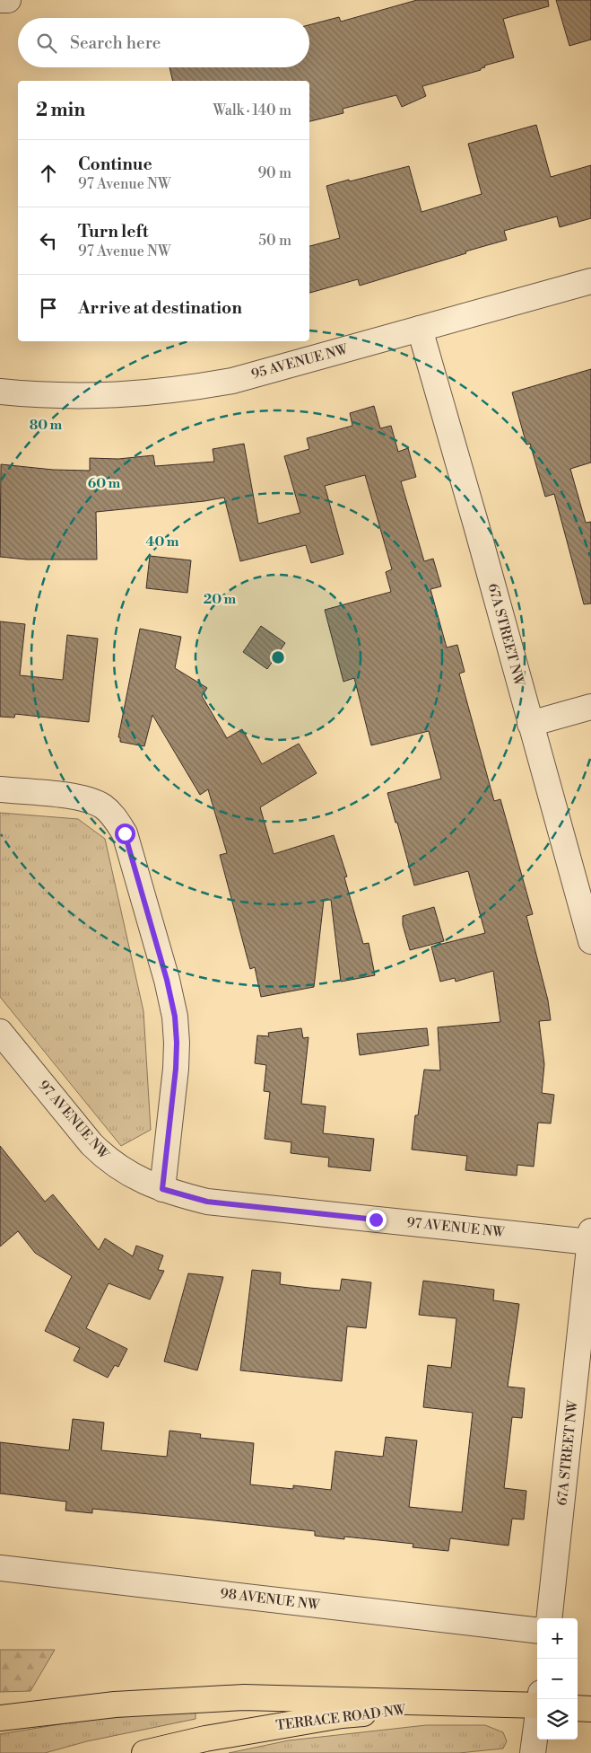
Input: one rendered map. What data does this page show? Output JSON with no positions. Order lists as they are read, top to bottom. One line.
{"streets":{"main road":["TERRACE ROAD NW"],"street":["95 AVENUE NW","67A STREET NW","97 AVENUE NW","98 AVENUE NW"]},"crossings":[["95 AVENUE NW","67A STREET NW"],["67A STREET NW","97 AVENUE NW"]],"page":{"search":"Search here","heading":["2 min","Walk · 140 m"],"list":[["Continue","97 Avenue NW","90 m"],["Turn left","97 Avenue NW","50 m"],"Arrive at destination"],"map_buttons":["+","−"]},"rings":["80 m","60 m","40 m","20 m"]}
